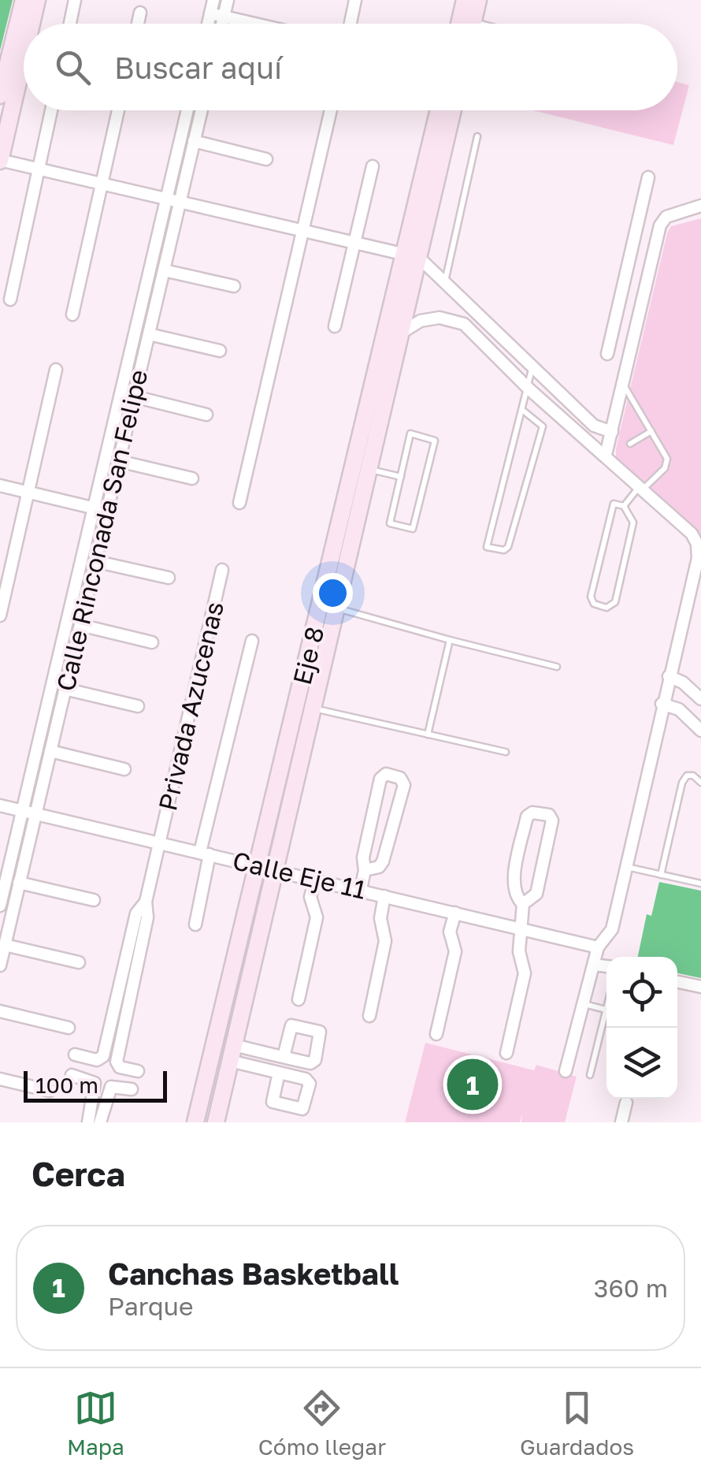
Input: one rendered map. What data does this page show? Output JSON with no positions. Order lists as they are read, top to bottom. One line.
{"streets":{"main road":["Eje 8"],"street":["Calle Rinconada San Felipe","Privada Azucenas","Calle Eje 11"]},"crossings":[["Calle Rinconada San Felipe","Calle Eje 11"],["Eje 8","Calle Eje 11"],["Privada Azucenas","Calle Eje 11"]],"scale_bar":"100 m","page":{"search":"Buscar aquí","pins":"1","scale":"100 m","heading":"Cerca","list":[{"mark":"1","name":"Canchas Basketball","note":"Parque","value":"360 m"}],"nav":["Mapa","Cómo llegar","Guardados"]}}
